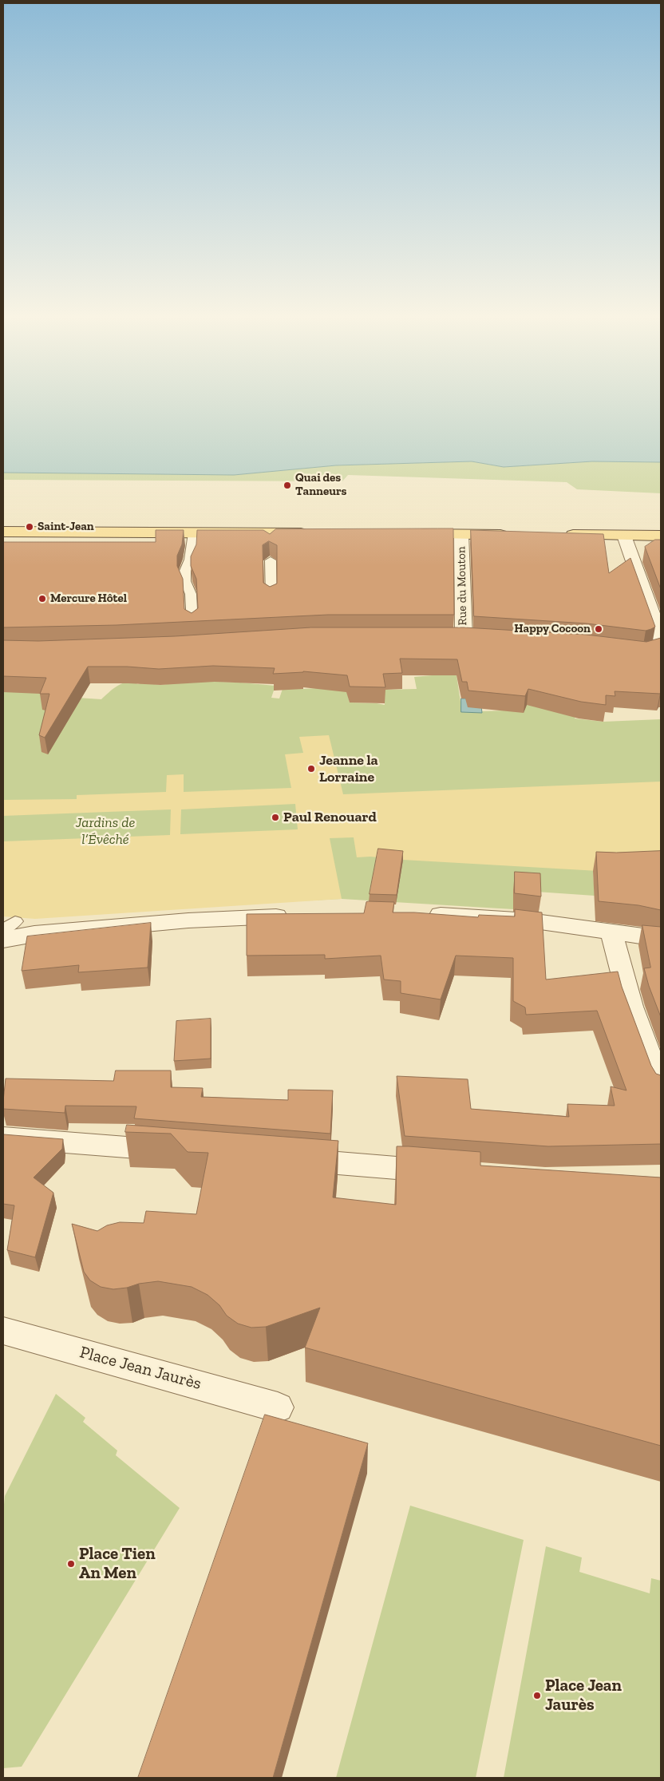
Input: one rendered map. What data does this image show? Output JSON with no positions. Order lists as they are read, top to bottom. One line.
{"streets":{"street":["Rue du Mouton","Place Jean Jaurès"]},"parks":["Jardins de l’Évêché"],"places":["Quai des Tanneurs","Saint-Jean","Mercure Hôtel","Happy Cocoon","Jeanne la Lorraine","Paul Renouard","Place Tien An Men","Place Jean Jaurès"]}
